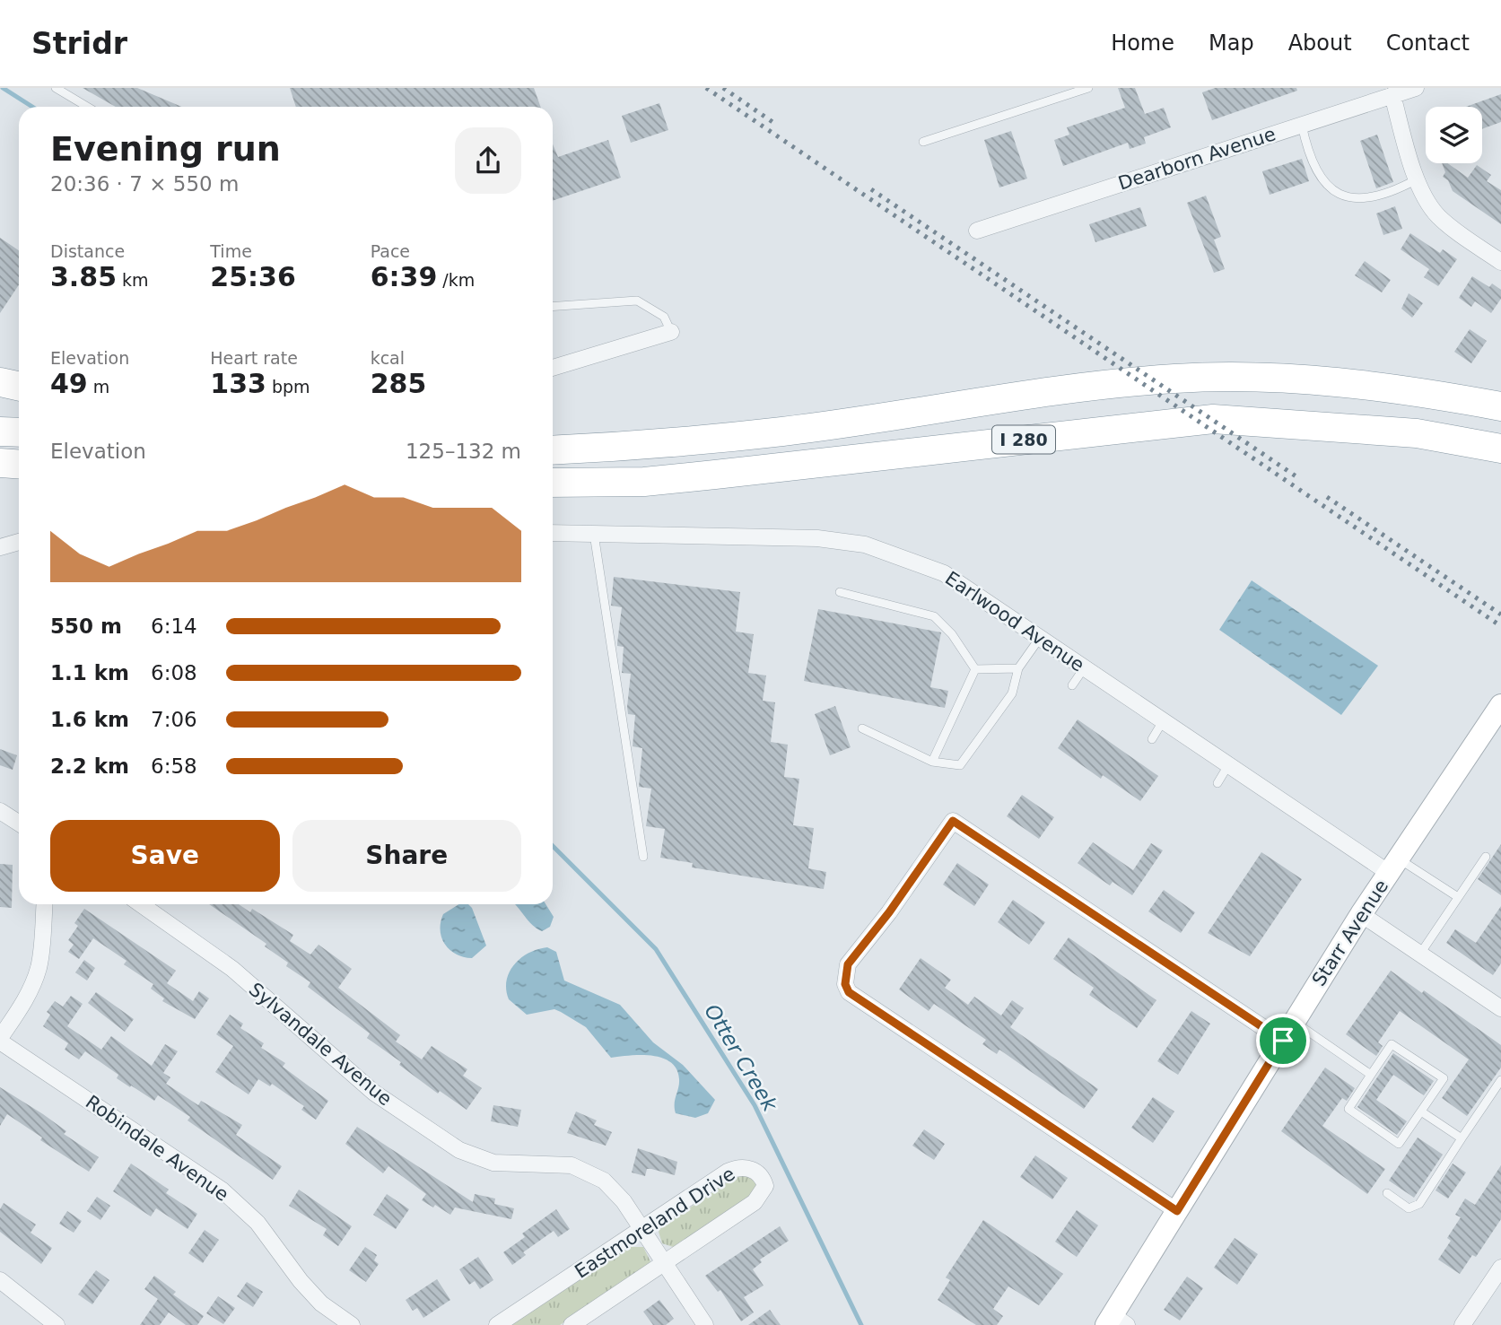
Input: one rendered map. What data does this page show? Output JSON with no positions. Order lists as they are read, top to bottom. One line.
{"streets":{"highway":["I 280"],"main road":["Starr Avenue"],"street":["Dearborn Avenue","Earlwood Avenue","Sylvandale Avenue","Robindale Avenue","Eastmoreland Drive"]},"crossings":[["Earlwood Avenue","Starr Avenue"],["Sylvandale Avenue","Eastmoreland Drive"]],"water":["Otter Creek"],"page":{"header":"Stridr","nav":["Home","Map","About","Contact"],"heading":["Evening run","20:36 · 7 × 550 m"],"stats":[["Distance","3.85 km"],["Time","25:36"],["Pace","6:39 /km"],["Elevation","49 m"],["Heart rate","133 bpm"],["kcal","285"]],"chart":["Elevation","125–132 m"],"list":[{"name":"550 m","note":"6:14"},{"name":"1.1 km","note":"6:08"},{"name":"1.6 km","note":"7:06"},{"name":"2.2 km","note":"6:58"}],"buttons":["Save","Share"]}}
